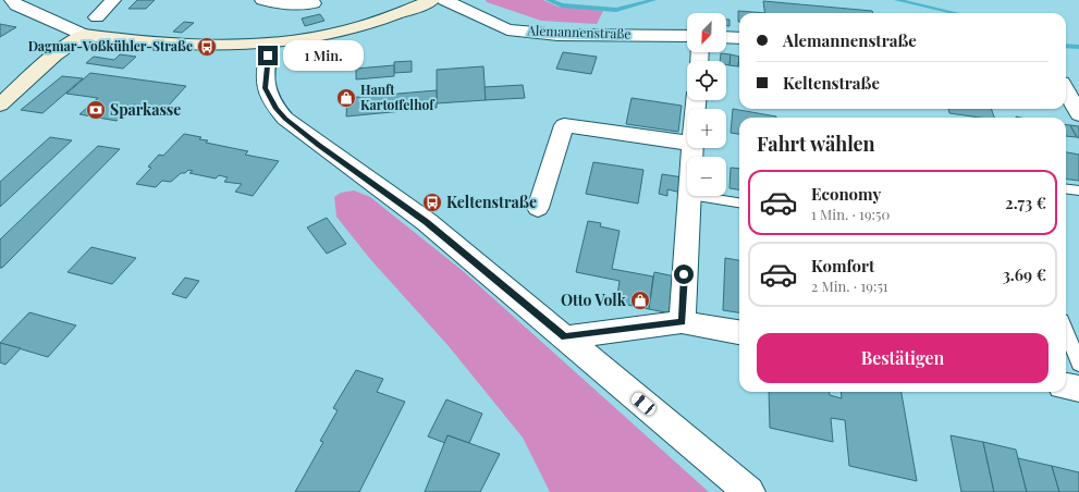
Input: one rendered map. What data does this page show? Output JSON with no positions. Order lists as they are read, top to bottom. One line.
{"streets":{"street":["Alemannenstraße"]},"places":{"bus stop":["Dagmar-Voßkühler-Straße","Keltenstraße"],"shop":["Hanft Kartoffelhof","Otto Volk"],"bank":["Sparkasse"]},"north":"bottom left","page":{"map_buttons":["+","−"],"banner":["Alemannenstraße","Keltenstraße"],"bubble":"1 Min.","heading":"Fahrt wählen","list":[{"name":"Economy","note":"1 Min. · 19:50","value":"2.73 €"},{"name":"Komfort","note":"2 Min. · 19:51","value":"3.69 €"}],"buttons":"Bestätigen"}}
